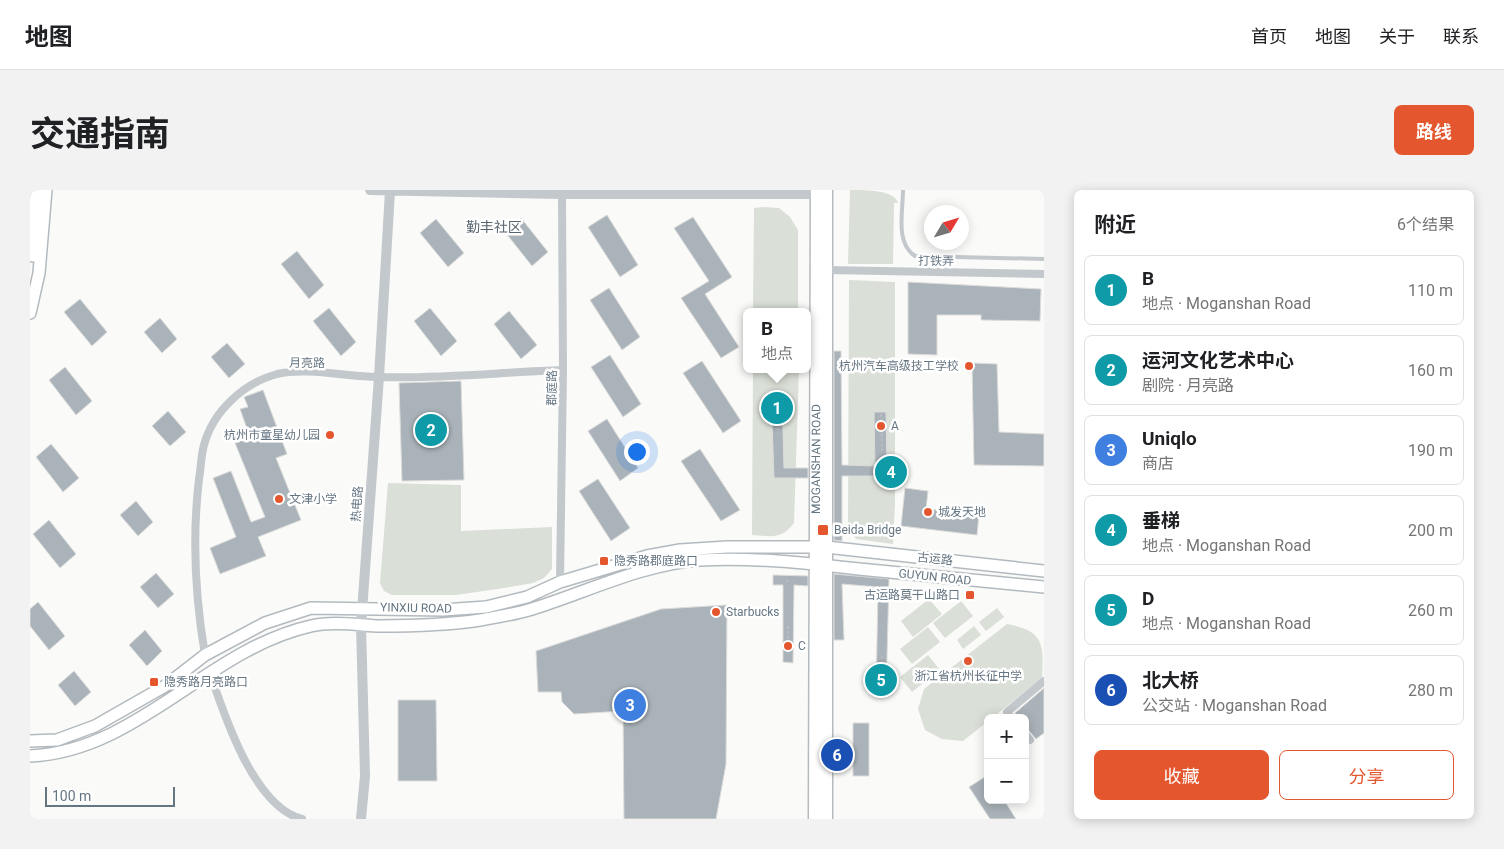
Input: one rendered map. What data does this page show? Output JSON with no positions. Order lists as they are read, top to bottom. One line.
{"streets":{"main road":["MOGANSHAN ROAD","古运路","GUYUN ROAD","YINXIU ROAD"],"street":["打铁弄","月亮路","郡庭路","热电路"]},"crossings":[["打铁弄","MOGANSHAN ROAD"],["月亮路","郡庭路"],["月亮路","热电路"],["月亮路","YINXIU ROAD"],["郡庭路","YINXIU ROAD"],["MOGANSHAN ROAD","古运路"],["MOGANSHAN ROAD","GUYUN ROAD"],["MOGANSHAN ROAD","YINXIU ROAD"],["热电路","YINXIU ROAD"],["古运路","YINXIU ROAD"],["GUYUN ROAD","YINXIU ROAD"]],"districts":["勤丰社区"],"places":{"other":["杭州汽车高级技工学校","A","杭州市童星幼儿园","文津小学","城发天地","Starbucks","C","浙江省杭州长征中学"],"transit":["Beida Bridge","隐秀路郡庭路口","古运路莫干山路口","隐秀路月亮路口"]},"scale_bar":"100 m","north":"top right","page":{"header":"地图","nav":["首页","地图","关于","联系"],"title":"交通指南","buttons":["路线",["收藏","分享"]],"heading":["附近","6个结果"],"list":[{"mark":"1","name":"B","note":"地点 · Moganshan Road","value":"110 m"},{"mark":"2","name":"运河文化艺术中心","note":"剧院 · 月亮路","value":"160 m"},{"mark":"3","name":"Uniqlo","note":"商店","value":"190 m"},{"mark":"4","name":"垂梯","note":"地点 · Moganshan Road","value":"200 m"},{"mark":"5","name":"D","note":"地点 · Moganshan Road","value":"260 m"},{"mark":"6","name":"北大桥","note":"公交站 · Moganshan Road","value":"280 m"}],"popup":["B","地点"],"pins":["1","2","4","5","3","6"],"map_buttons":["+","−"],"scale":"100 m"}}
